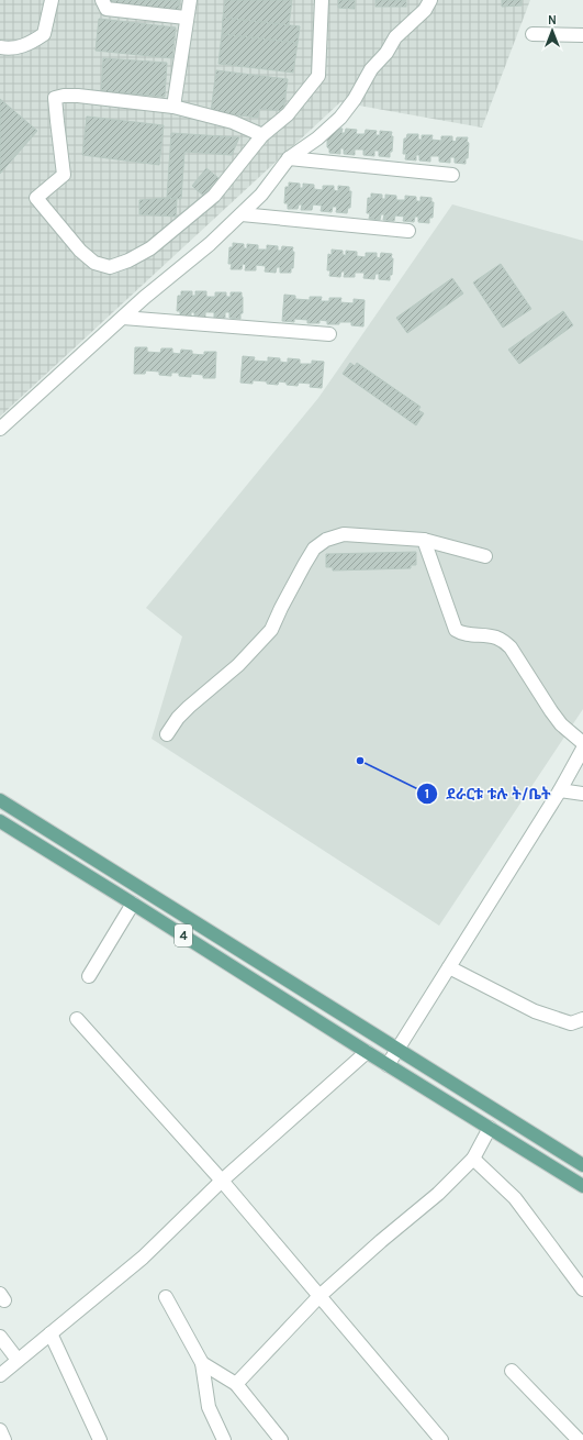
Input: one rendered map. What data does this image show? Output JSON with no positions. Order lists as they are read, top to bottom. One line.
{"streets":{"main road":["4"]},"places":["ደራርቱ ቱሉ ት/ቤት"],"north":"top"}
